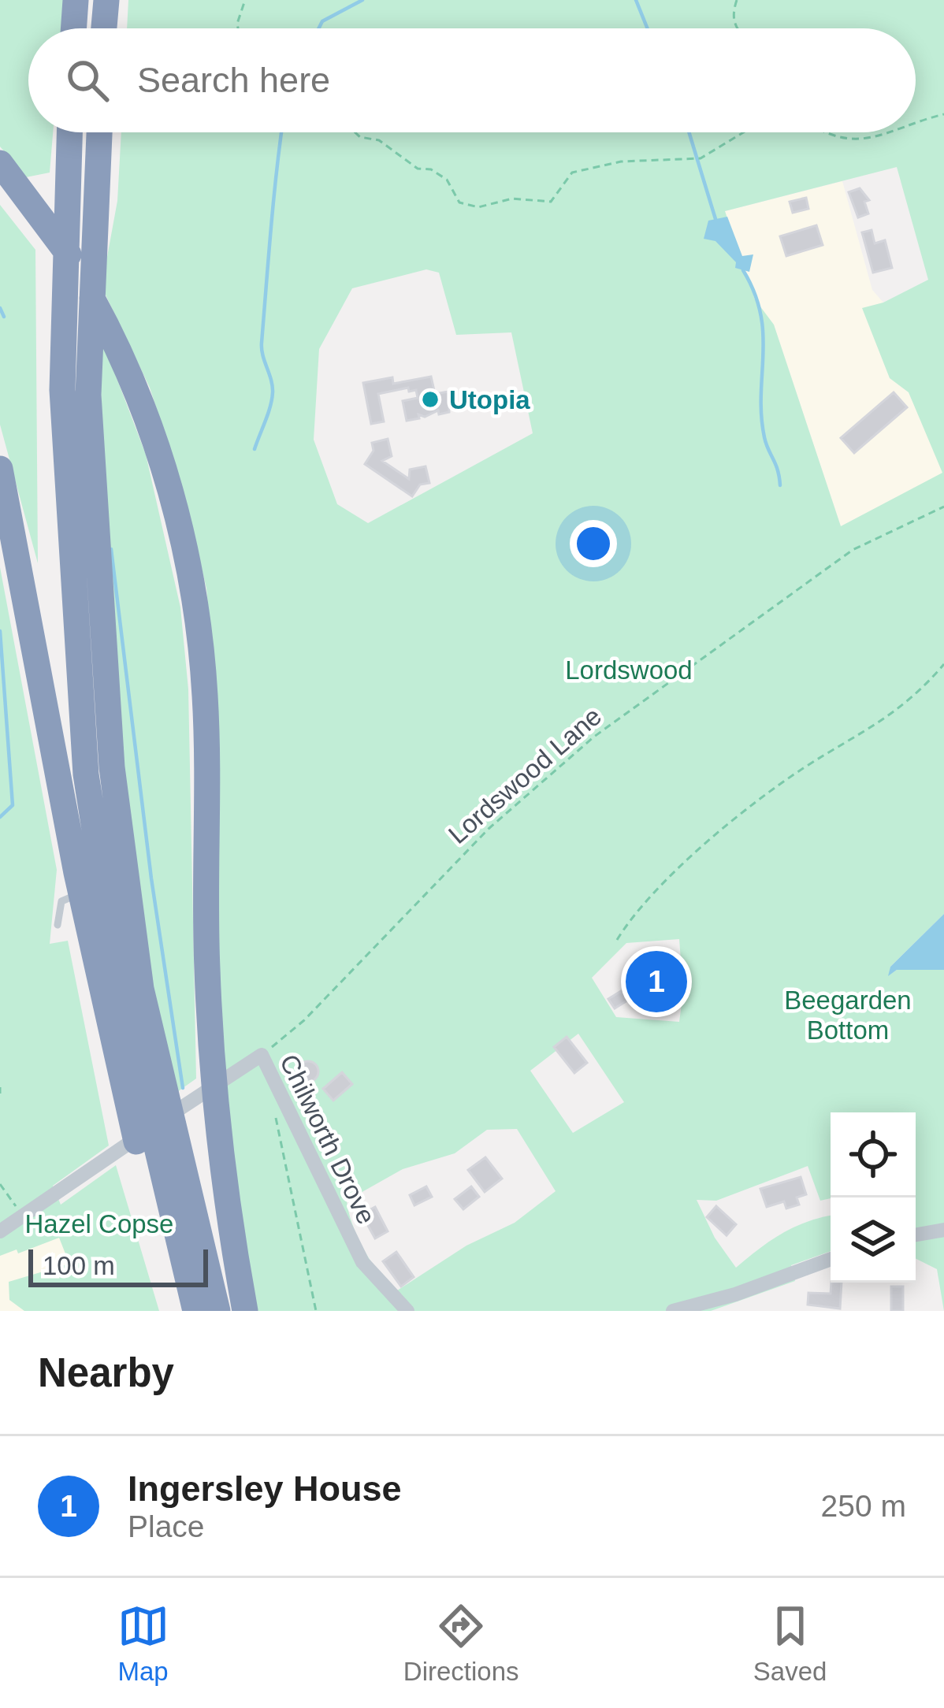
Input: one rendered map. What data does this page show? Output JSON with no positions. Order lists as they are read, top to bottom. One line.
{"streets":{"street":["Chilworth Drove"],"path":["Lordswood Lane"]},"crossings":[["Lordswood Lane","Chilworth Drove"]],"parks":["Lordswood","Beegarden Bottom","Hazel Copse"],"places":["Utopia"],"scale_bar":"100 m","page":{"search":"Search here","pins":"1","scale":"100 m","heading":"Nearby","list":[{"mark":"1","name":"Ingersley House","note":"Place","value":"250 m"}],"nav":["Map","Directions","Saved"]}}
